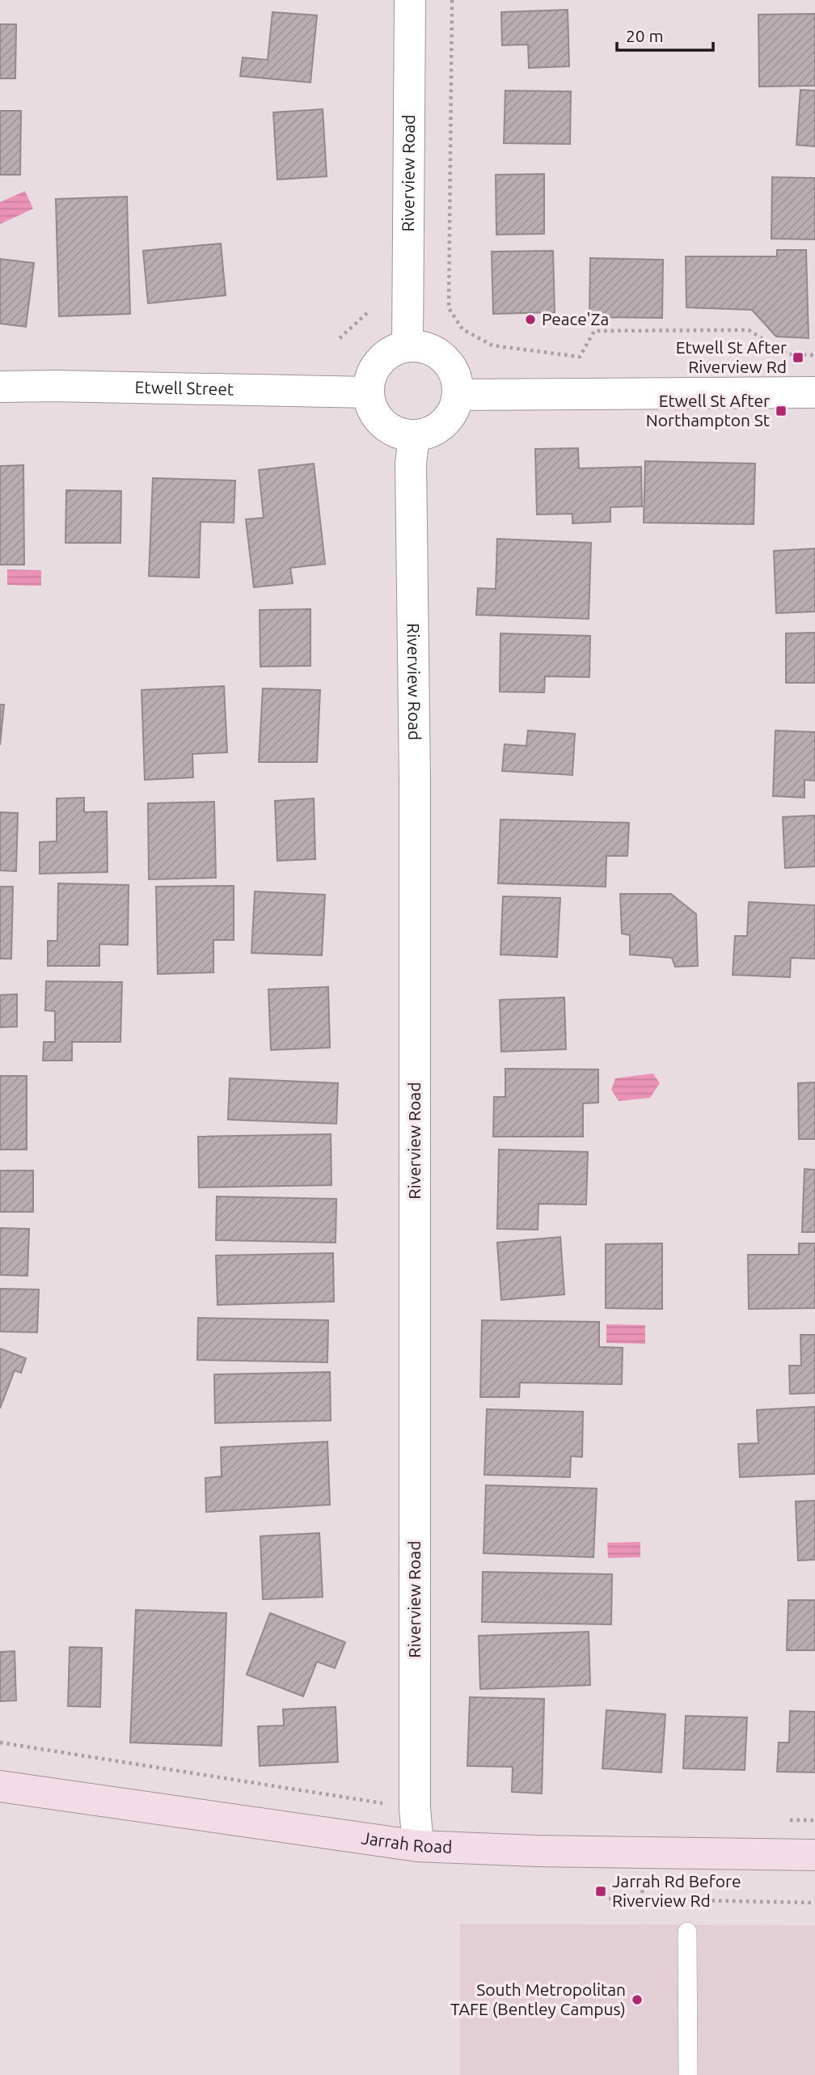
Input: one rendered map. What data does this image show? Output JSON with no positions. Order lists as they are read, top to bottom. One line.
{"streets":{"street":["Riverview Road","Etwell Street","Jarrah Road"]},"crossings":[["Riverview Road","Etwell Street"],["Riverview Road","Jarrah Road"]],"places":{"other":["Peace'Za","South Metropolitan TAFE (Bentley Campus)"],"transit":["Etwell St After Riverview Rd","Etwell St After Northampton St","Jarrah Rd Before Riverview Rd"]},"scale_bar":"20 m"}
